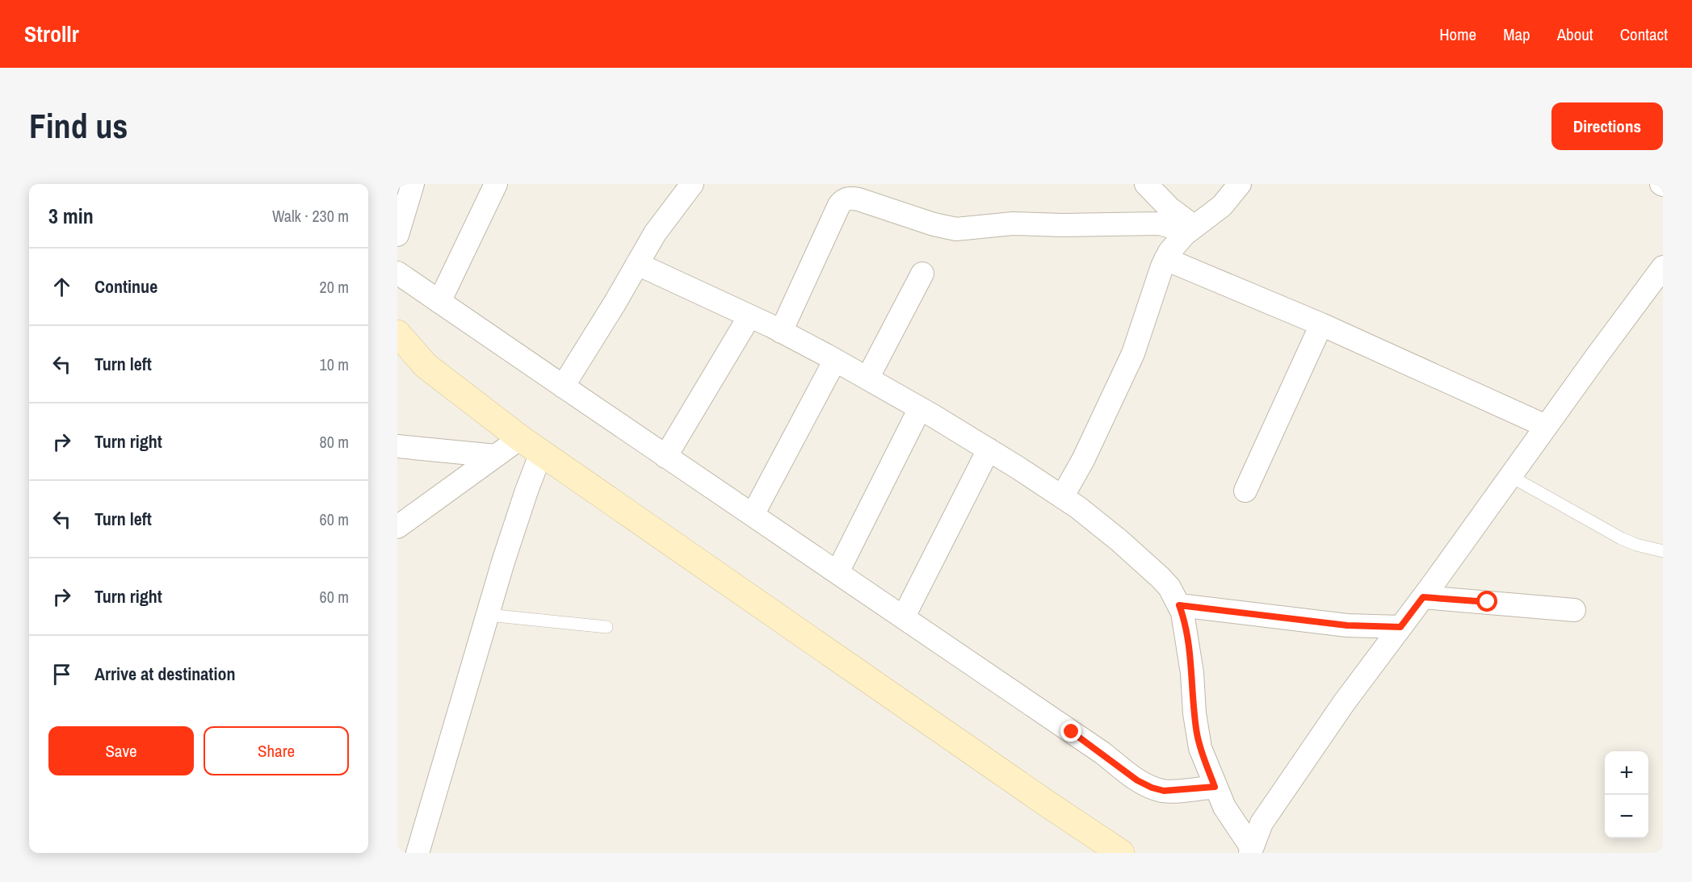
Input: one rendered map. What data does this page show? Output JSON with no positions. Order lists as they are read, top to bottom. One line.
{"page":{"header":"Strollr","nav":["Home","Map","About","Contact"],"buttons":["Directions",["Save","Share"]],"title":"Find us","heading":["3 min","Walk · 230 m"],"list":[["Continue","20 m"],["Turn left","10 m"],["Turn right","80 m"],["Turn left","60 m"],["Turn right","60 m"],"Arrive at destination"],"map_buttons":["+","−"]}}
